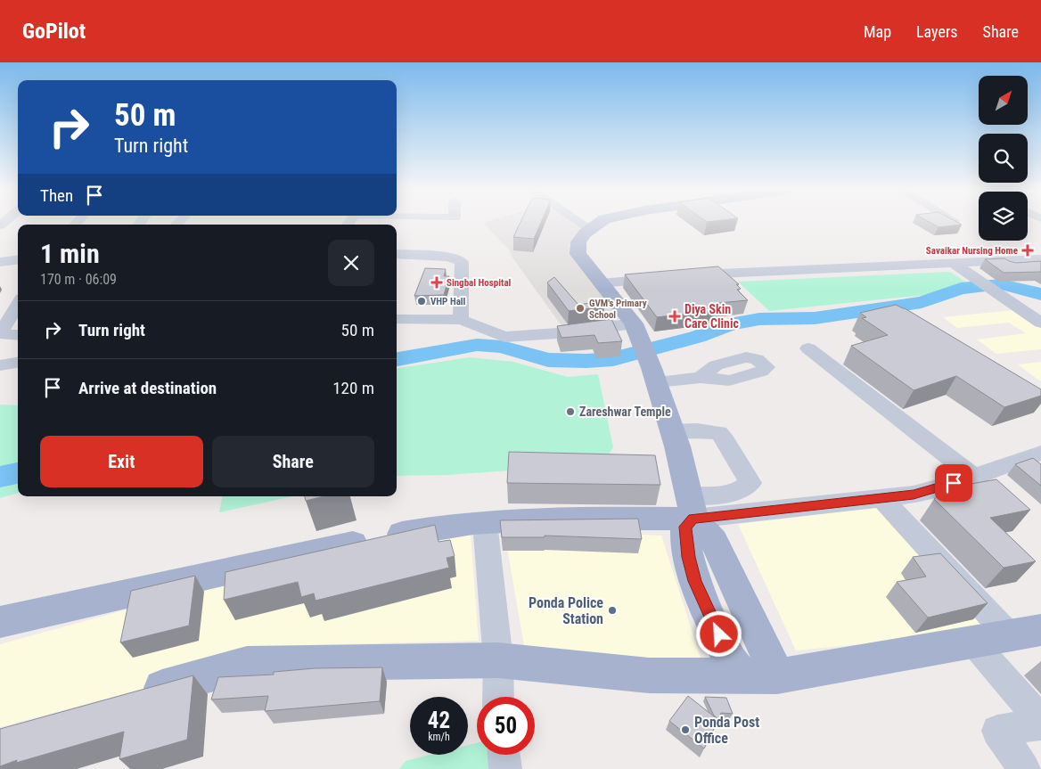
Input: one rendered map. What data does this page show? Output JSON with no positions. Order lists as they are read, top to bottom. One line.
{"places":{"health":["Savaikar Nursing Home","Singbal Hospital","Diya Skin Care Clinic"],"other":["VHP Hall","GVM's Primary School","Zareshwar Temple","Ponda Police Station","Ponda Post Office"]},"north":"top right","page":{"header":"GoPilot","nav":["Map","Layers","Share"],"turn":["50 m","Turn right"],"then":"Then","heading":["1 min","170 m · 06:09"],"list":[{"name":"Turn right","value":"50 m"},{"name":"Arrive at destination","value":"120 m"}],"buttons":["Exit","Share"],"speed":"42 km/h","limit":"50"}}
